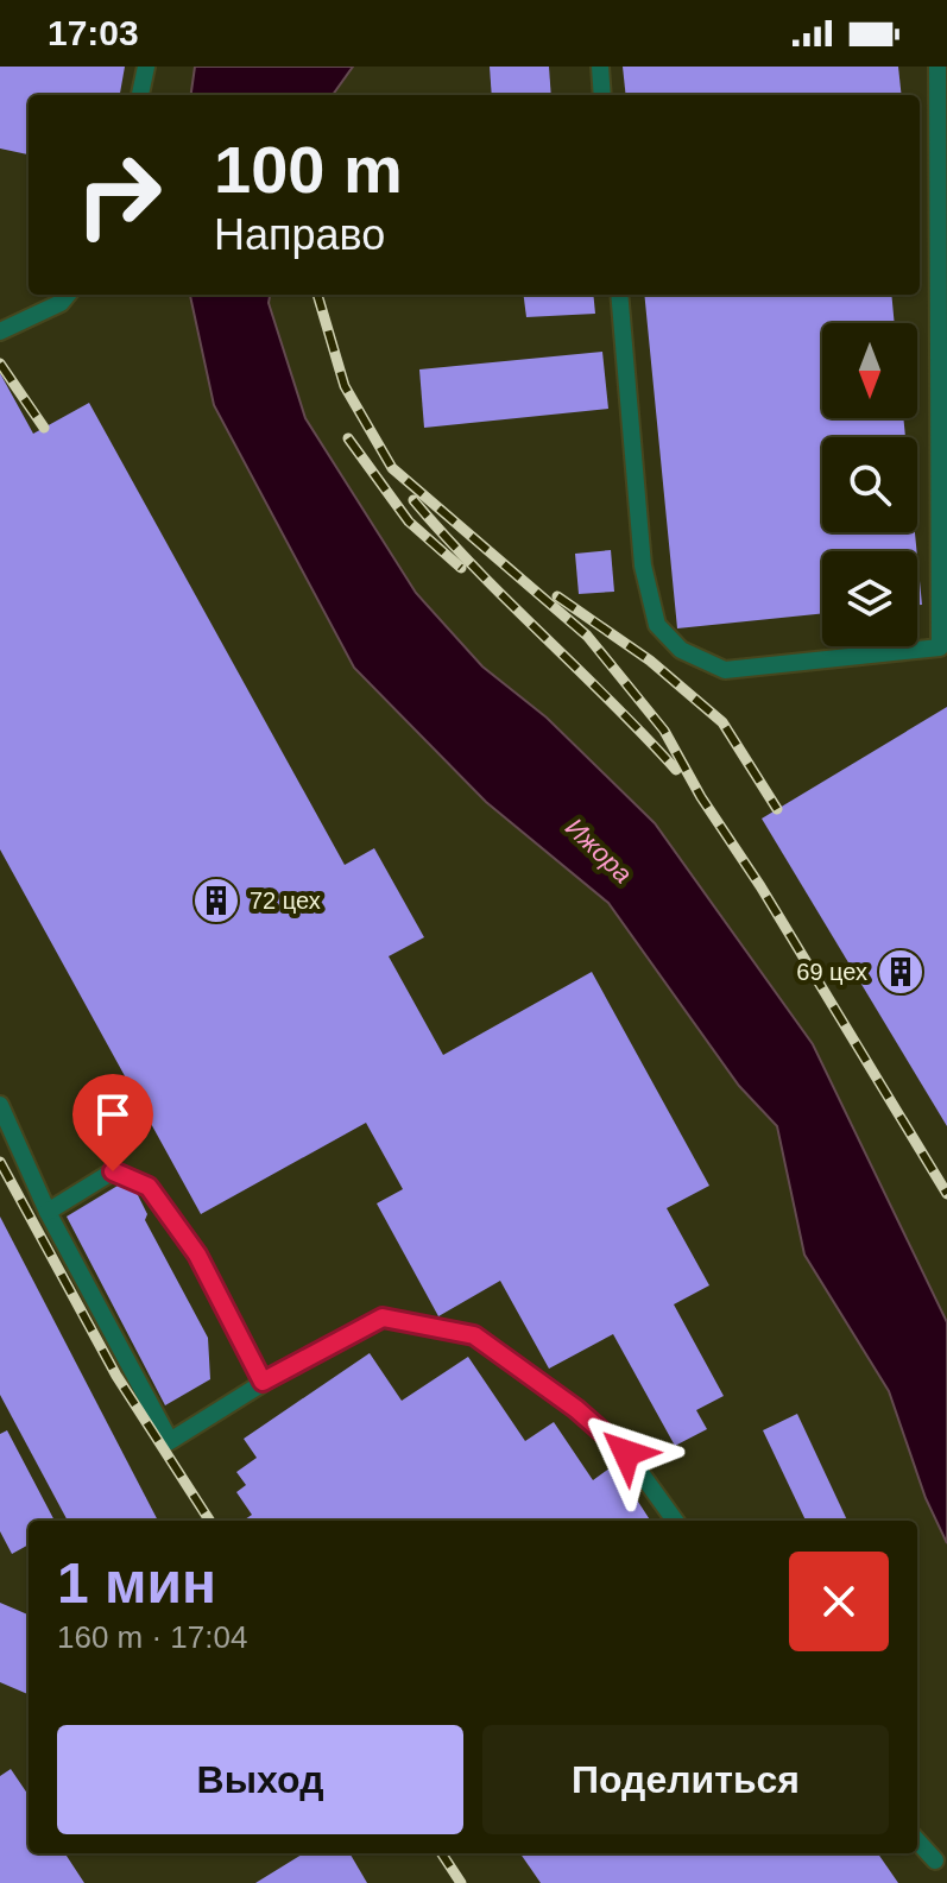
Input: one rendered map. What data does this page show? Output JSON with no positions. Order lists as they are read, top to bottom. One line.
{"water":["Ижора"],"places":{"building":["72 цех","69 цех"]},"north":"bottom","page":{"status":"17:03","turn":["100 m","Направо"],"heading":["1 мин","160 m · 17:04"],"buttons":["Выход","Поделиться"]}}
